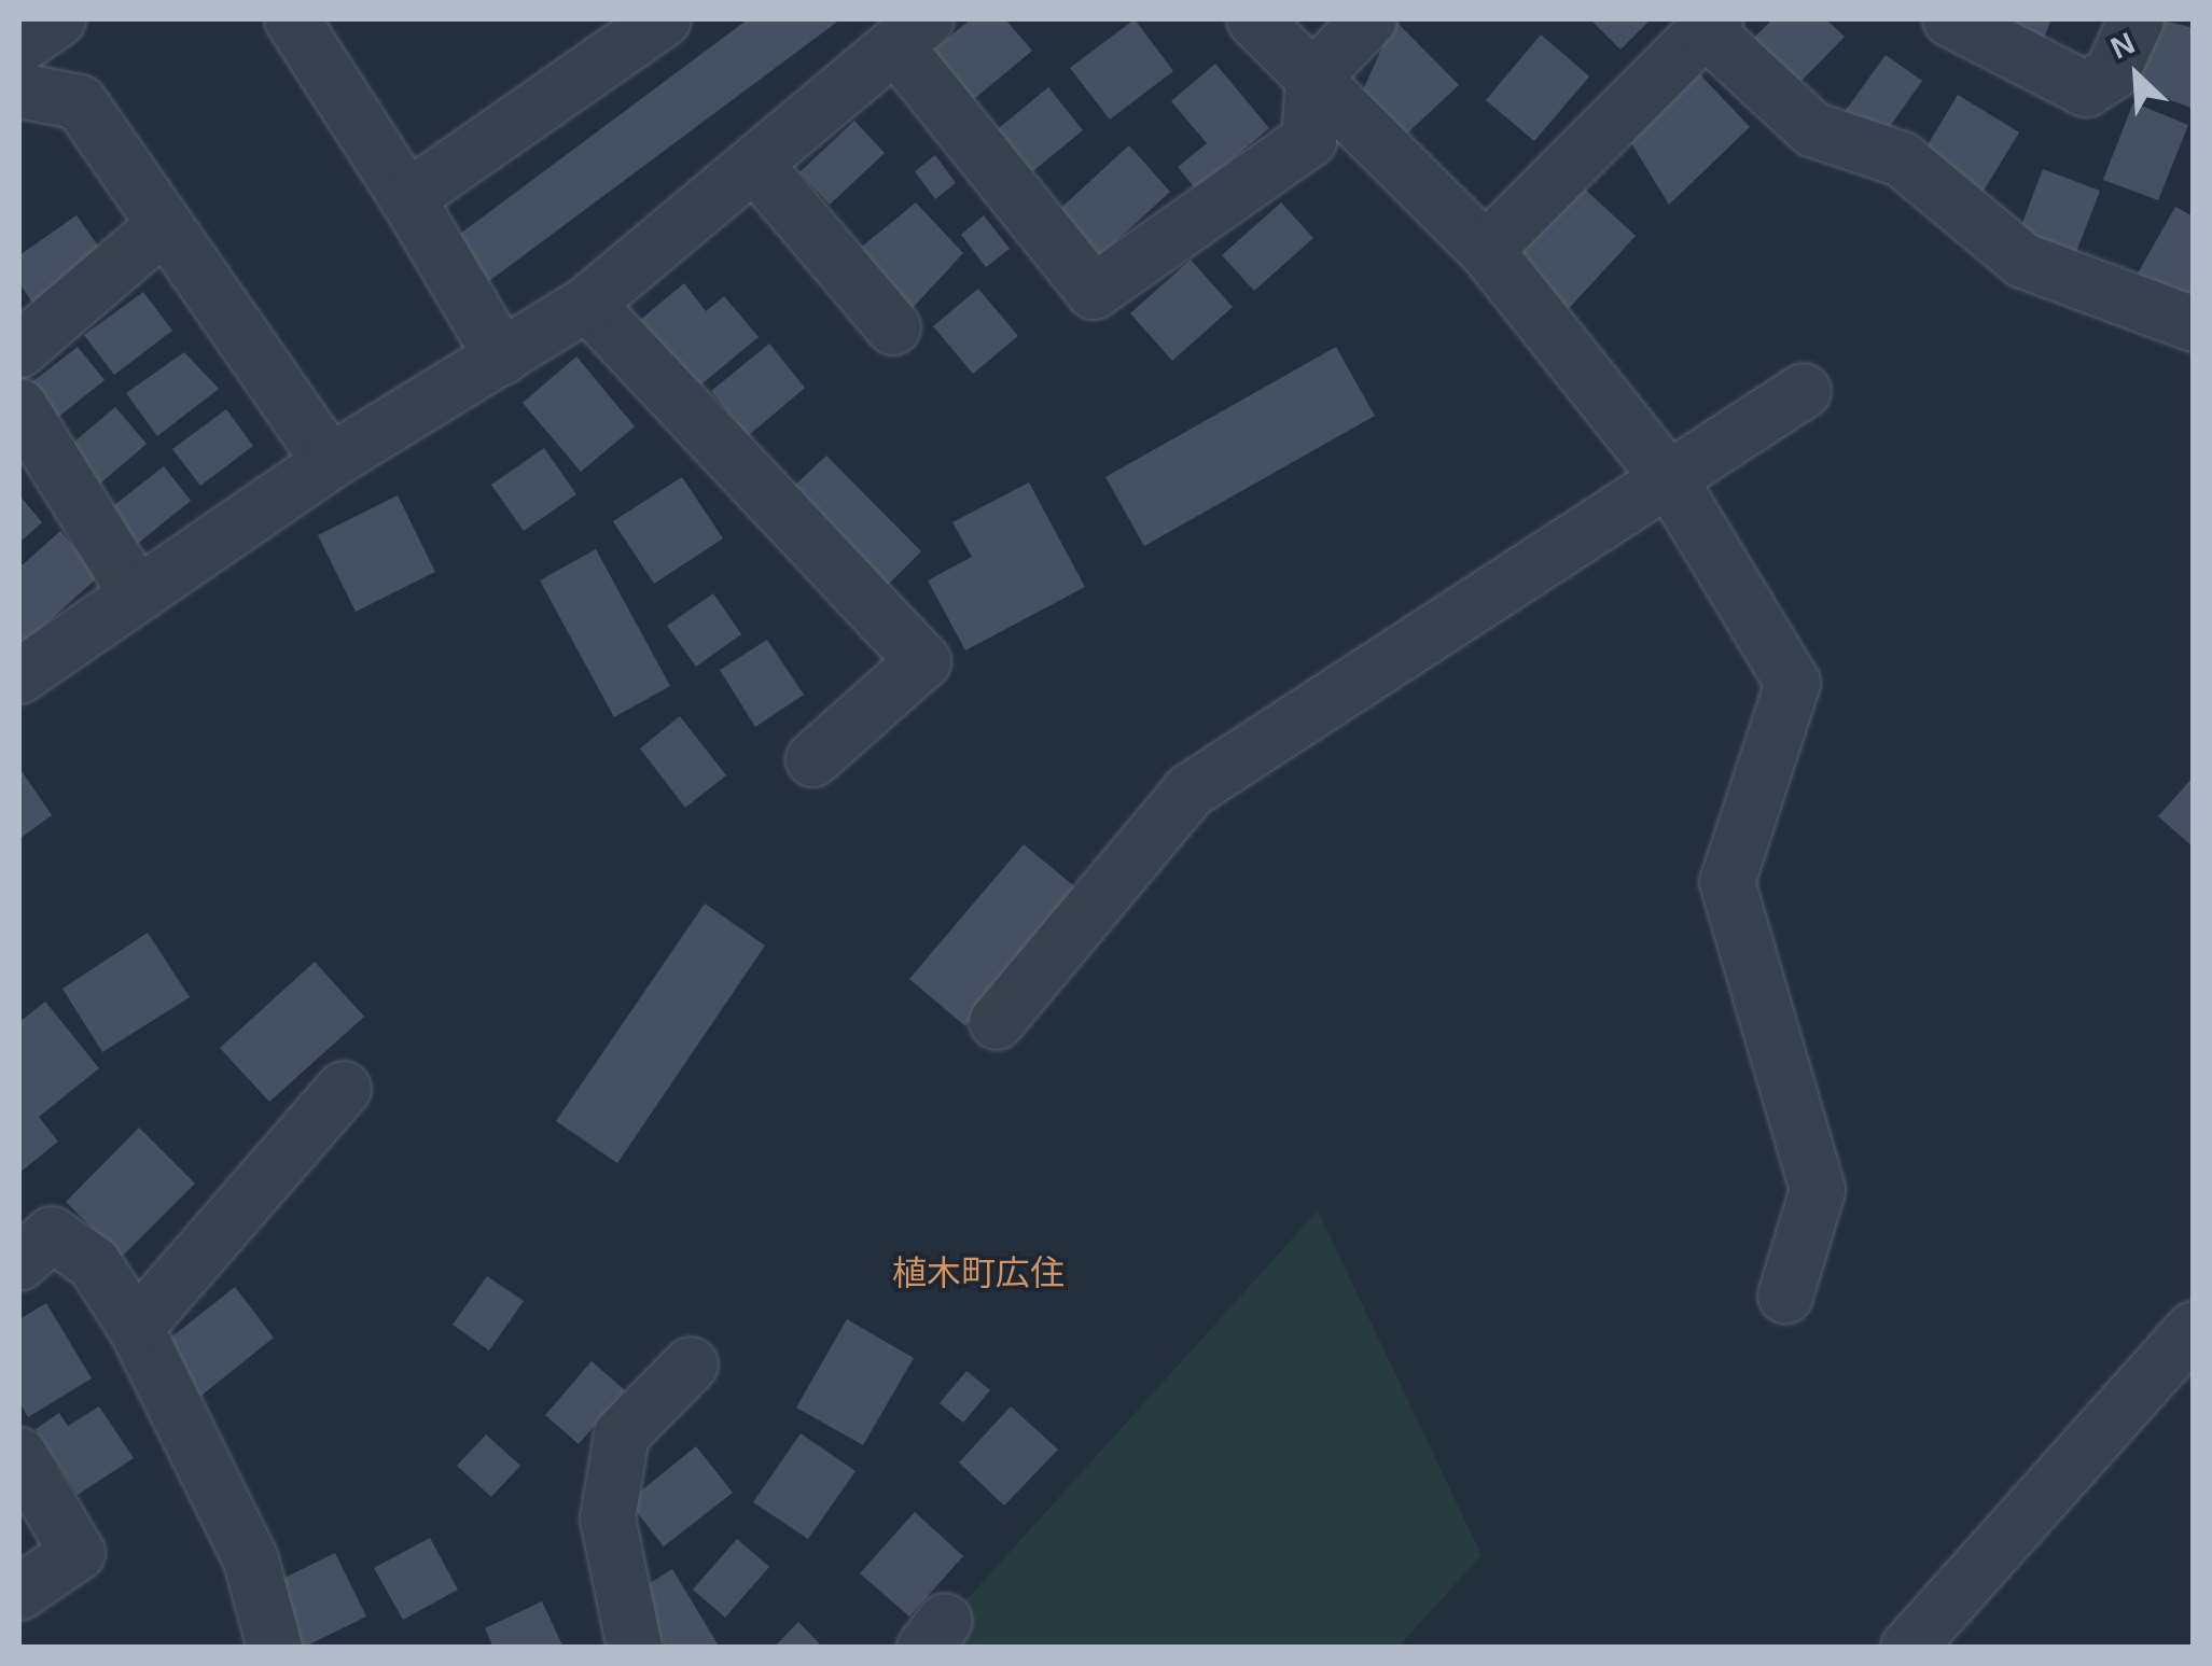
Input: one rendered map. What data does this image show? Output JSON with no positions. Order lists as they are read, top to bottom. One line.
{"districts":["植木町広住"],"north":"top left"}
